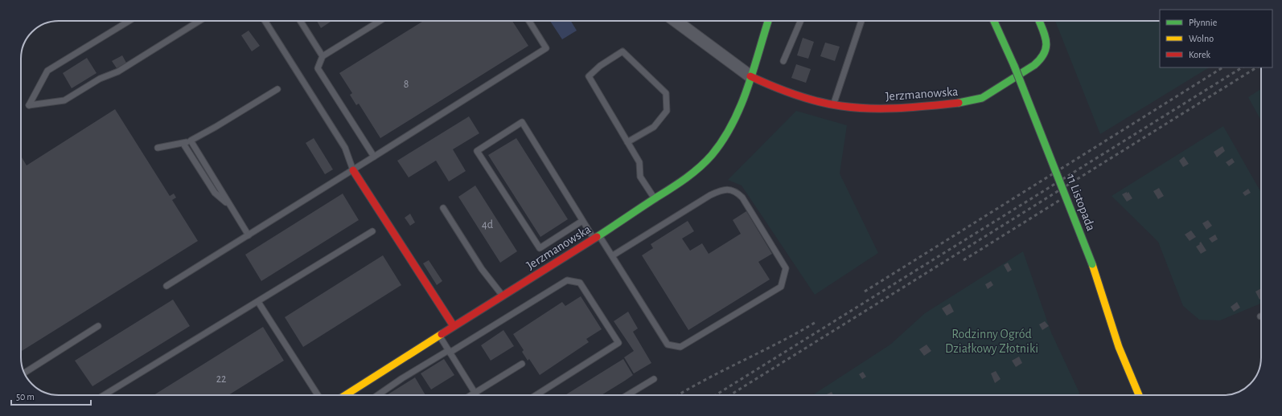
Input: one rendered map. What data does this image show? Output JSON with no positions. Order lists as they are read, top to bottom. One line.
{"streets":{"street":["Jerzmanowska","11 Listopada"]},"parks":["Rodzinny Ogród Działkowy Złotniki"],"house_numbers":["8","4d","22"],"legend":["Płynnie","Wolno","Korek"],"scale_bar":"50 m"}
